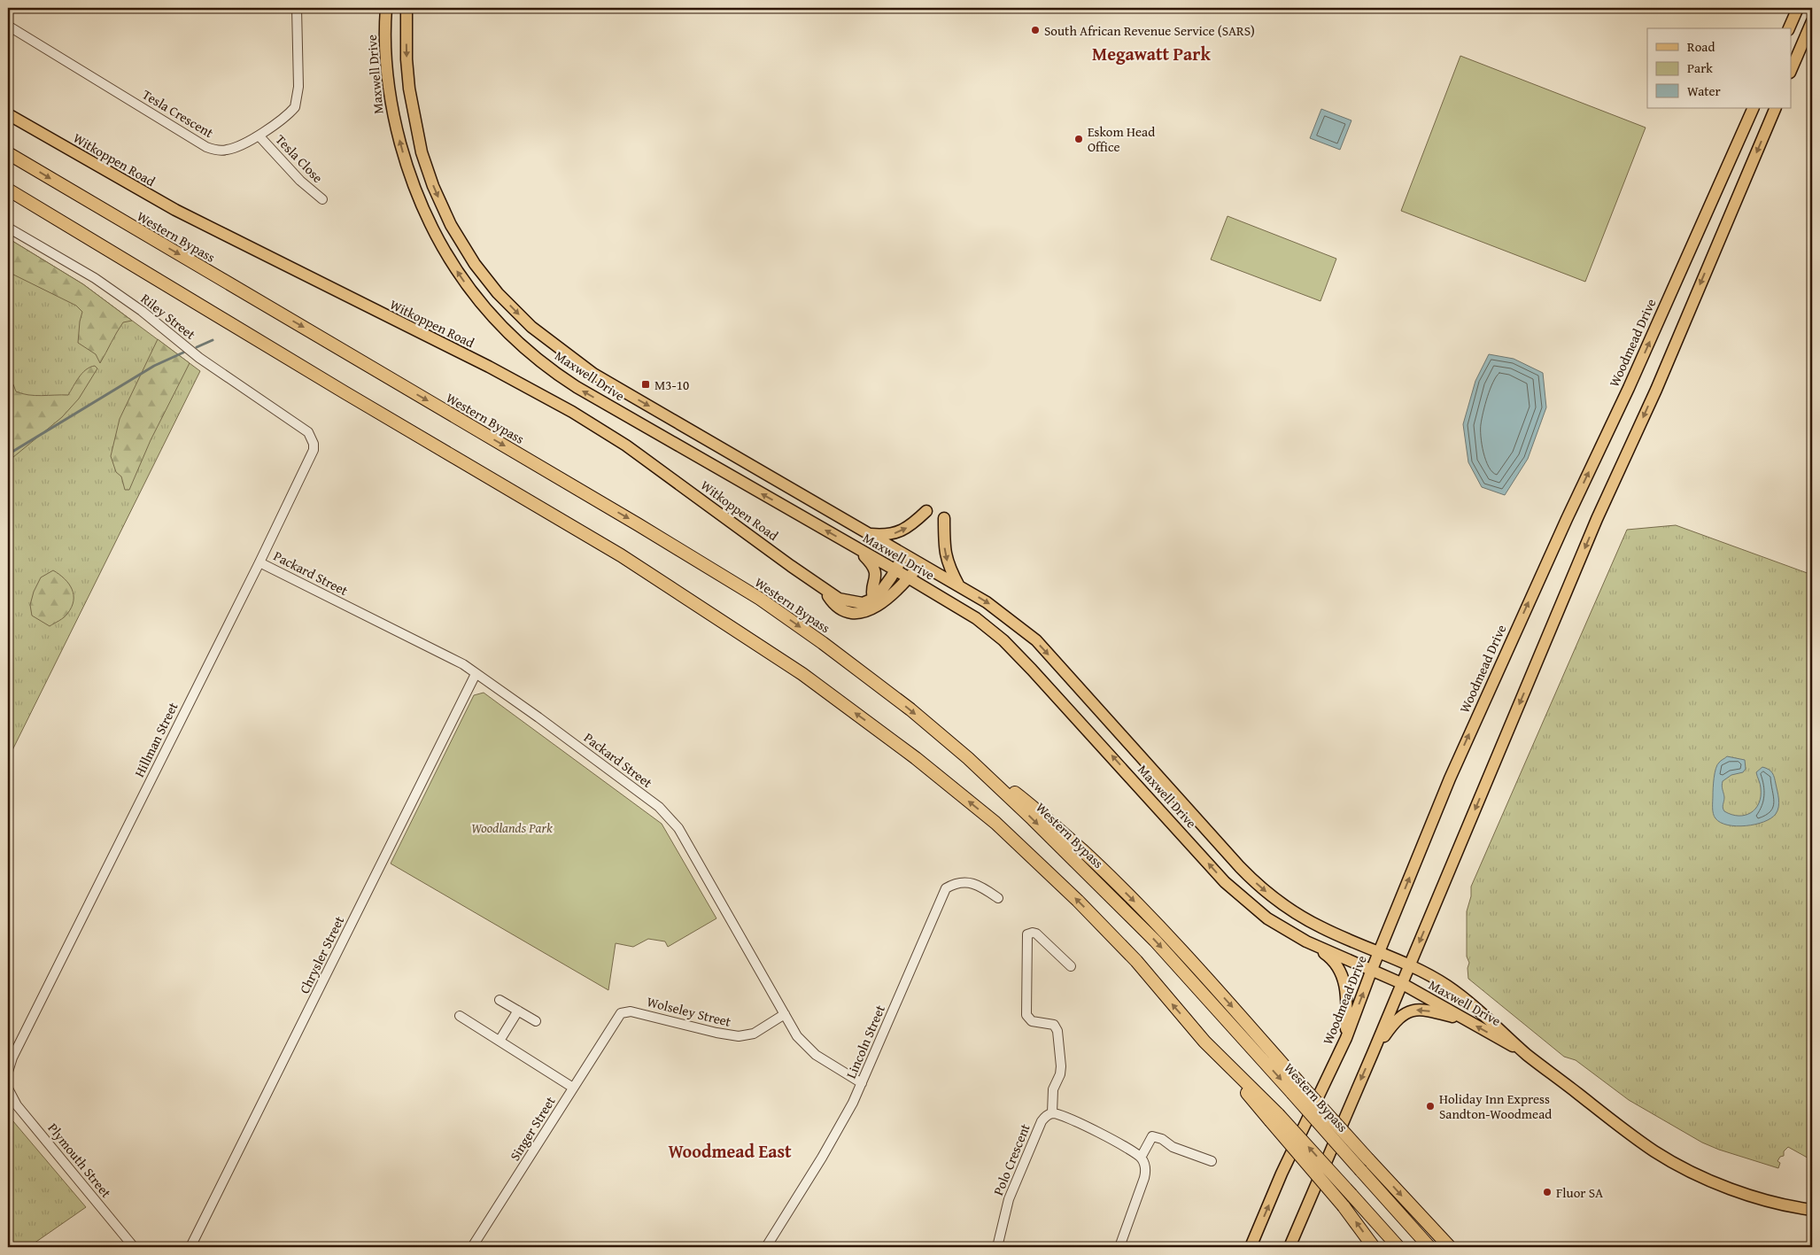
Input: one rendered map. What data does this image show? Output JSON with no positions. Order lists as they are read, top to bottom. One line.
{"streets":{"highway":["Western Bypass"],"main road":["Maxwell Drive","Witkoppen Road","Woodmead Drive"],"street":["Tesla Crescent","Tesla Close","Riley Street","Packard Street","Hillman Street","Chrysler Street","Wolseley Street","Lincoln Street","Singer Street","Polo Crescent","Plymouth Street"]},"crossings":[["Maxwell Drive","Witkoppen Road"],["Maxwell Drive","Woodmead Drive"],["Tesla Crescent","Tesla Close"],["Riley Street","Hillman Street"],["Packard Street","Hillman Street"],["Packard Street","Chrysler Street"],["Packard Street","Wolseley Street"],["Packard Street","Lincoln Street"],["Wolseley Street","Singer Street"]],"districts":["Megawatt Park","Woodmead East"],"parks":["Woodlands Park"],"places":{"other":["South African Revenue Service (SARS)","Eskom Head Office","Holiday Inn Express Sandton-Woodmead","Fluor SA"],"transit":["M3-10"]},"legend":["Road","Park","Water"]}
